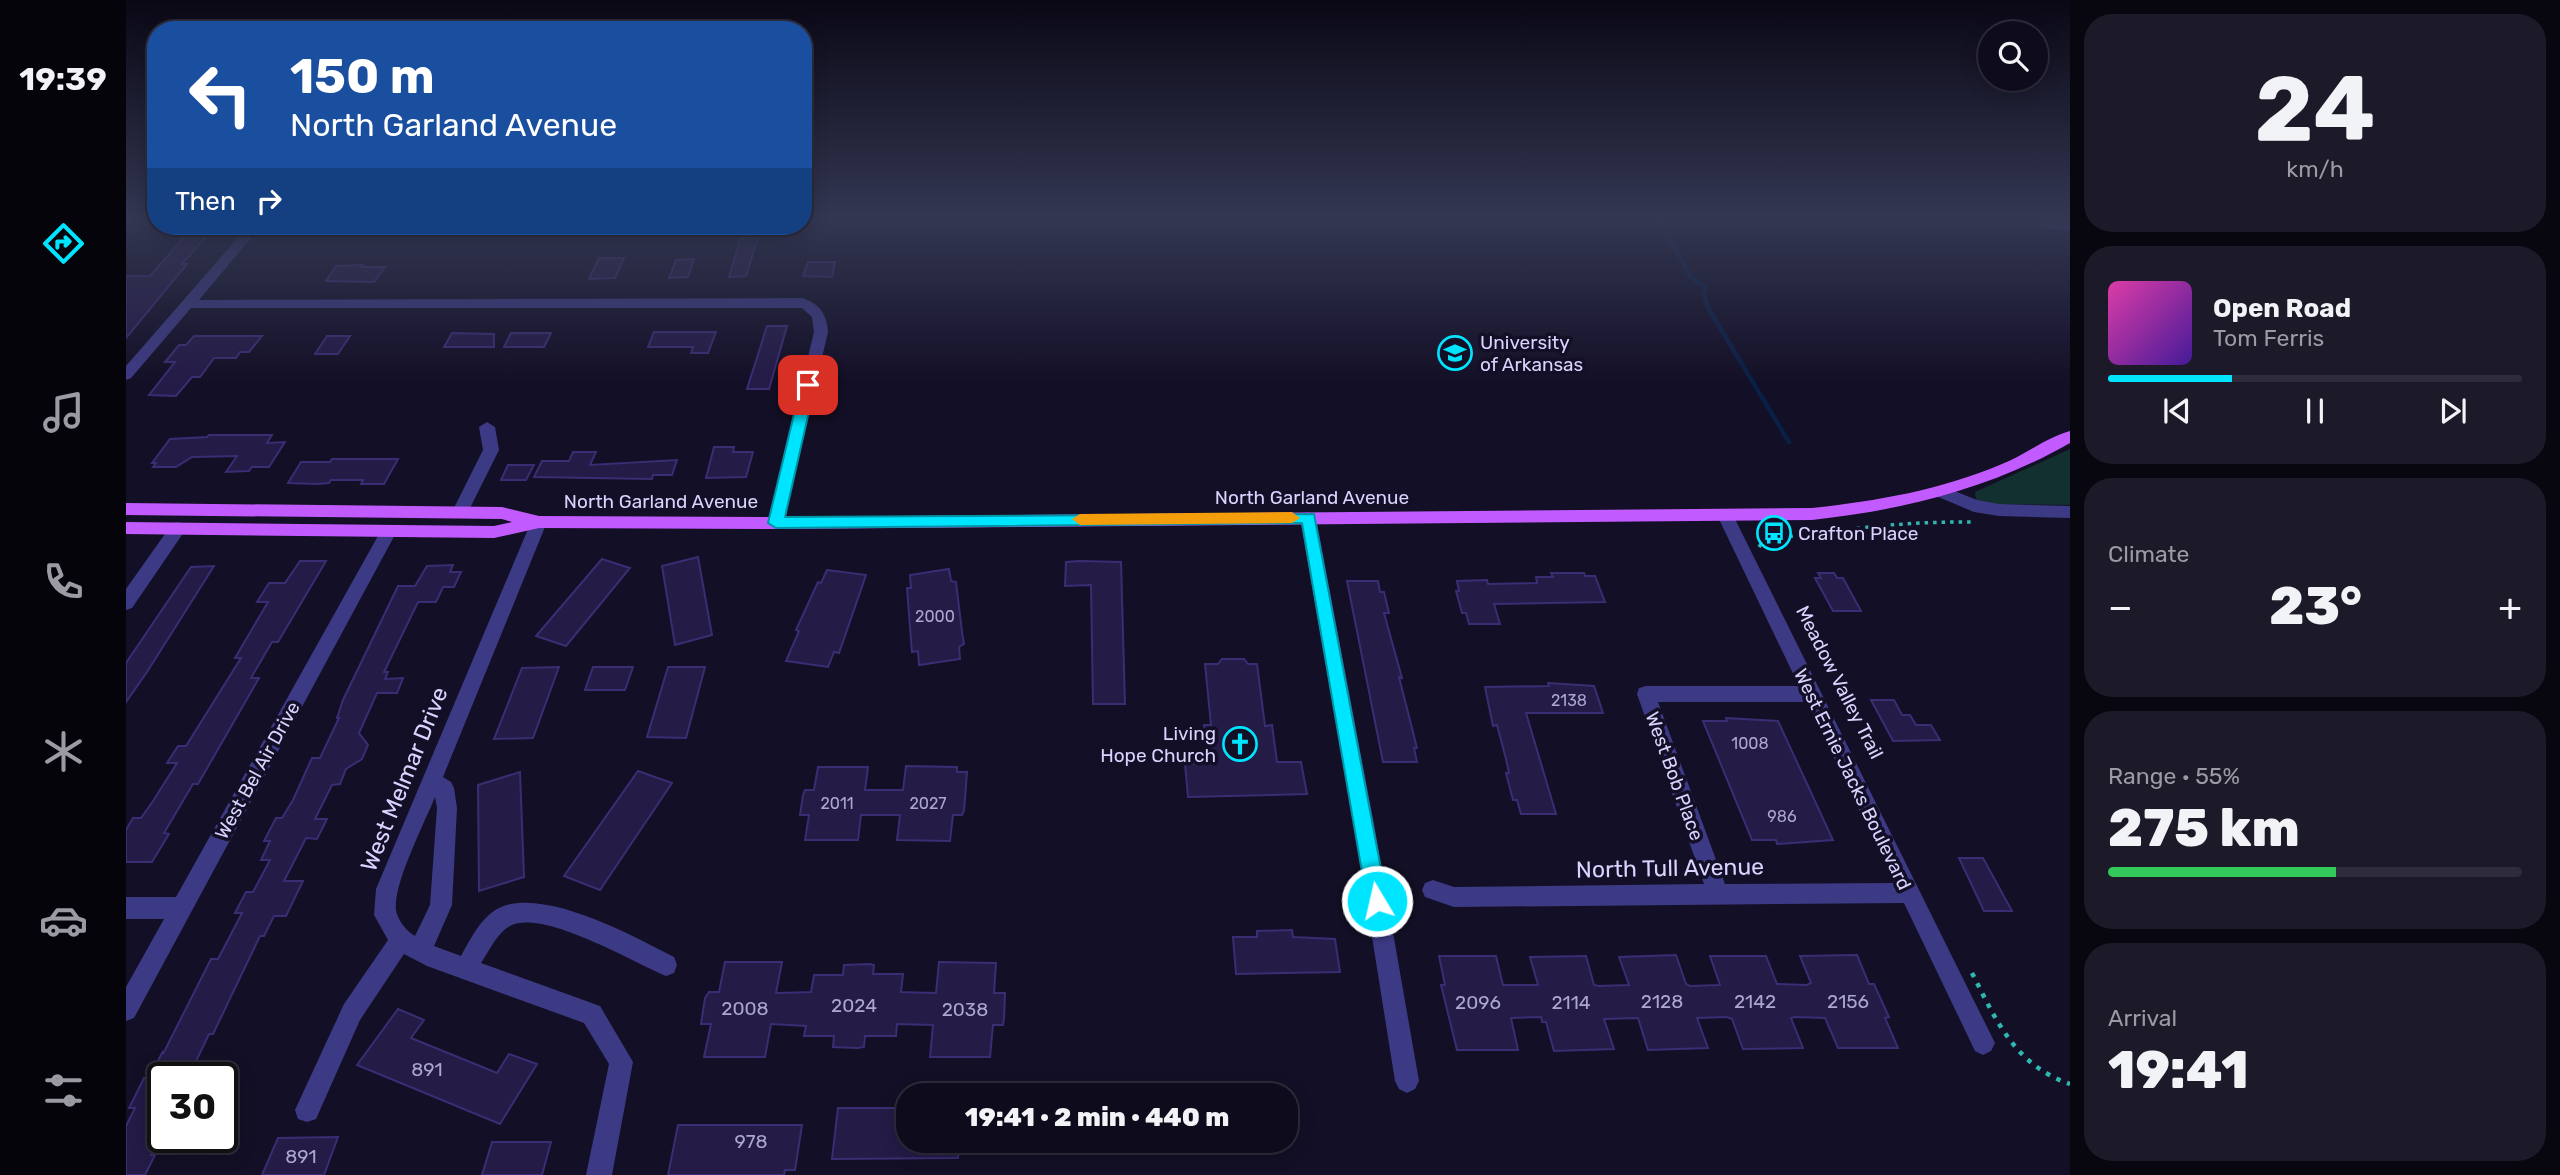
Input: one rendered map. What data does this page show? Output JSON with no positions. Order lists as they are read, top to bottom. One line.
{"streets":{"main road":["North Garland Avenue"],"street":["West Bel Air Drive","West Bob Place","West Melmar Drive","West Ernie Jacks Boulevard","North Tull Avenue"]},"crossings":[["North Garland Avenue","West Bel Air Drive"],["North Garland Avenue","West Melmar Drive"],["North Garland Avenue","West Ernie Jacks Boulevard"],["West Bob Place","West Ernie Jacks Boulevard"],["West Bob Place","North Tull Avenue"],["West Ernie Jacks Boulevard","North Tull Avenue"]],"places":{"school or university":["University of Arkansas"],"bus stop":["Crafton Place"],"church":["Living Hope Church"]},"house_numbers":["2000","2138","1008","2011","2027","986","2128","2142","2156","2096","2114","2024","2008","2038","891","978","891"],"page":{"tabs":"19:39","tile":[["24","km/h"],"Climate",["Range · 55%","275 km"],["Arrival","19:41"]],"turn":["150 m","North Garland Avenue"],"then":"Then","song":["Open Road","Tom Ferris"],"heat":["−","23°","+"],"limit":"30","trip":"19:41 · 2 min · 440 m"}}
